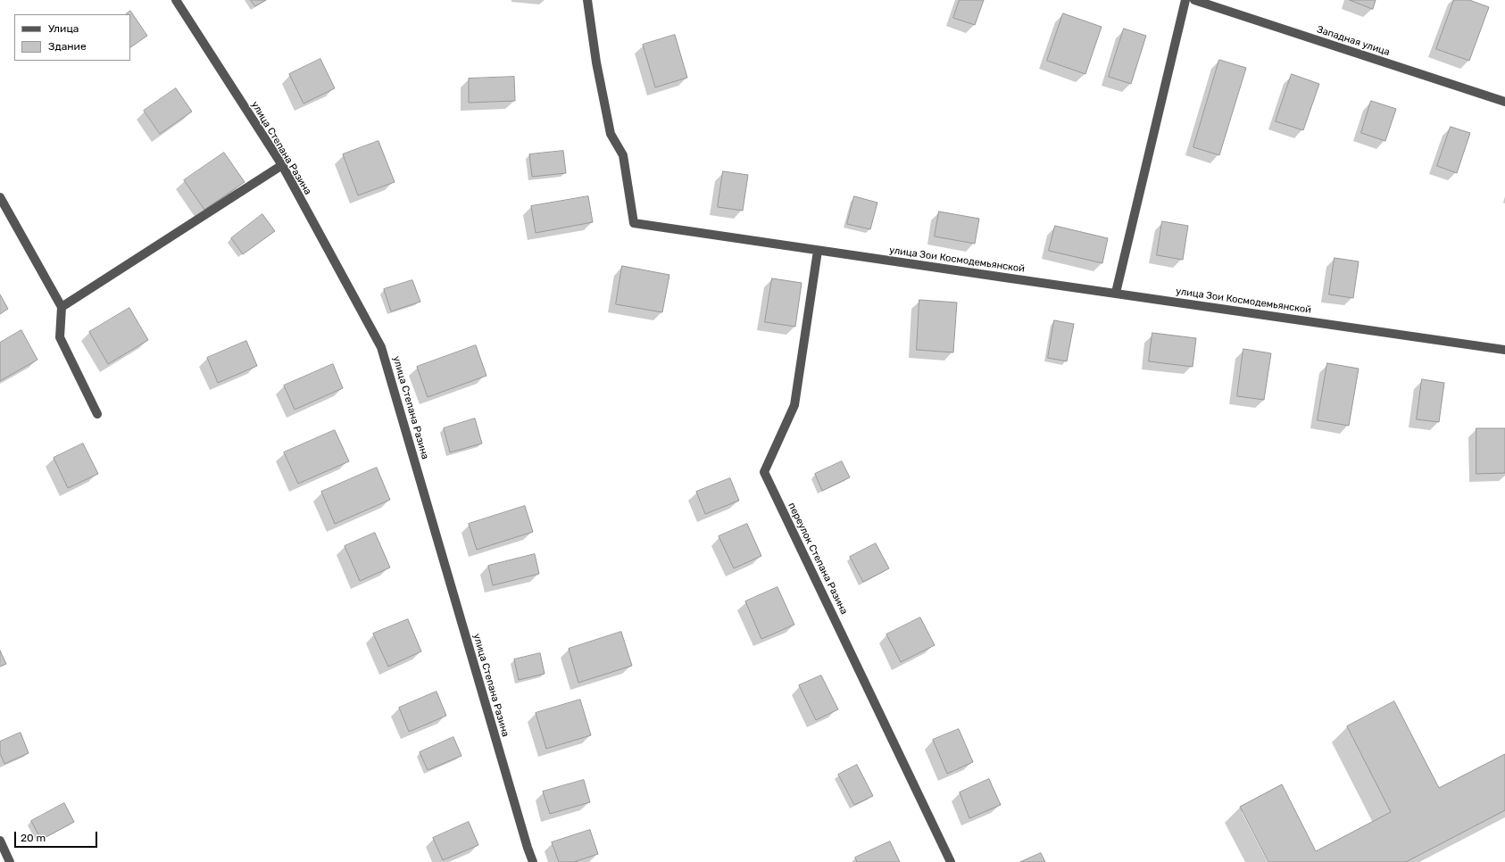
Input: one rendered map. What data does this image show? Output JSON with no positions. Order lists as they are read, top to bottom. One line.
{"streets":{"street":["Западная улица","улица Степана Разина","улица Зои Космодемьянской","переулок Степана Разина"]},"crossings":[["улица Зои Космодемьянской","переулок Степана Разина"]],"legend":["Улица","Здание"],"scale_bar":"20 m"}
